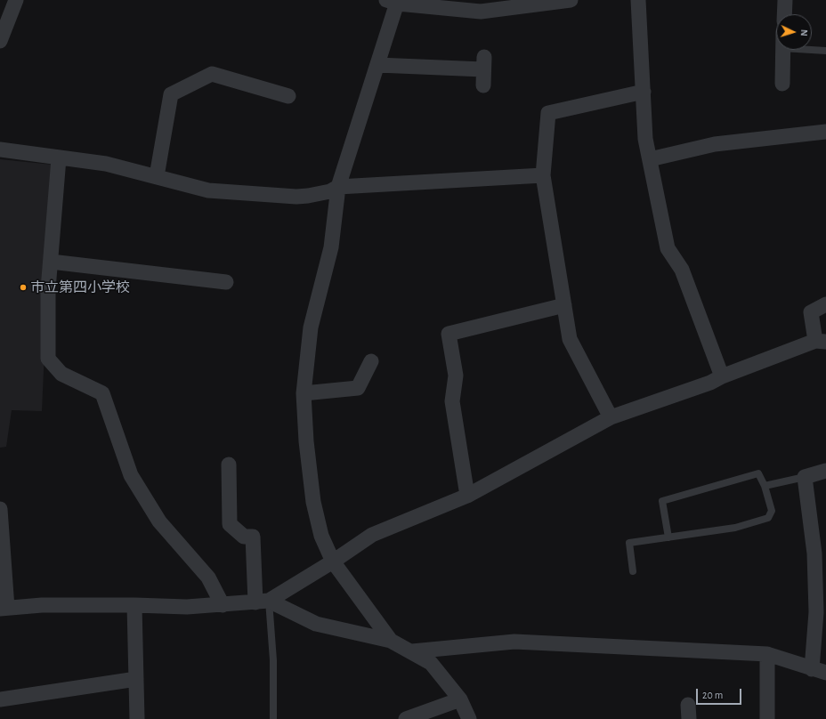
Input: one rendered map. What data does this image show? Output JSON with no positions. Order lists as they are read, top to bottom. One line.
{"places":["市立第四小学校"],"scale_bar":"20 m","north":"right"}
